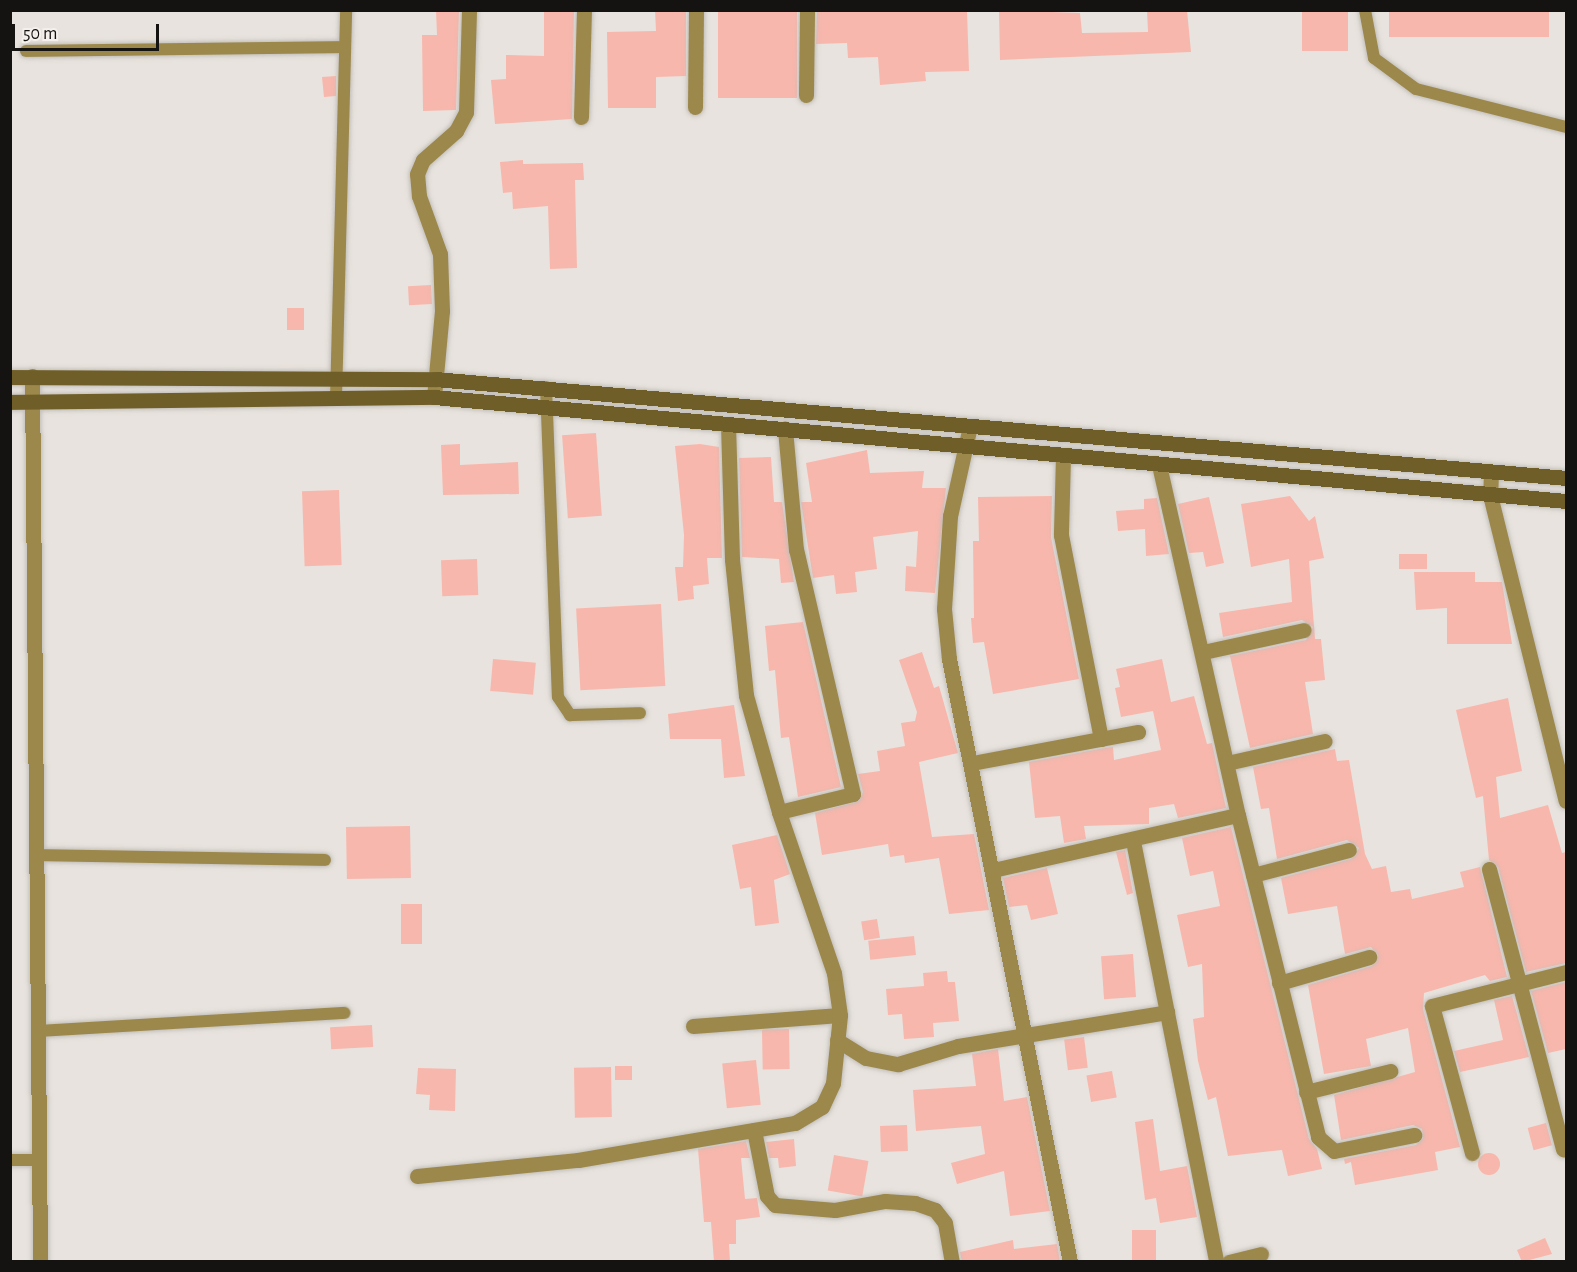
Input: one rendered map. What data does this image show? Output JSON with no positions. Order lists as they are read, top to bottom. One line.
{"scale_bar":"50 m"}
